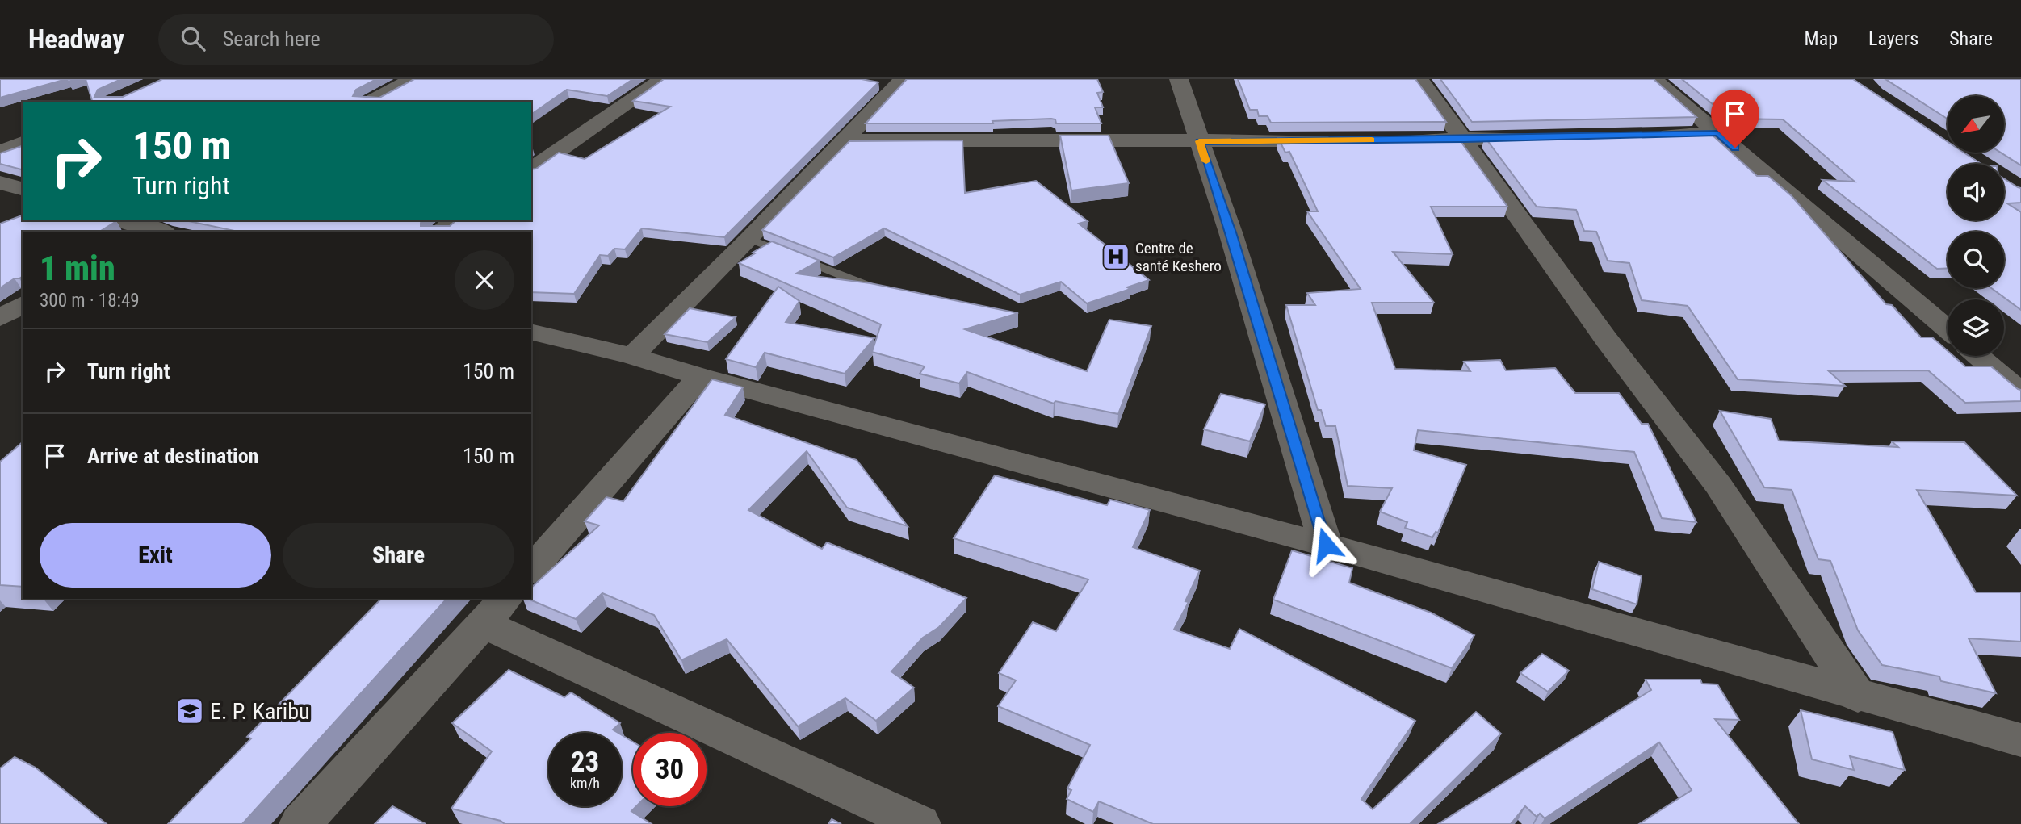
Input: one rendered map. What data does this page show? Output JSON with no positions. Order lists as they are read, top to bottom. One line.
{"places":{"hospital":["Centre de santé Keshero"],"school or university":["E. P. Karibu"]},"north":"bottom left","page":{"header":"Headway","search":"Search here","nav":["Map","Layers","Share"],"turn":["150 m","Turn right"],"heading":["1 min","300 m · 18:49"],"list":[{"name":"Turn right","value":"150 m"},{"name":"Arrive at destination","value":"150 m"}],"buttons":["Exit","Share"],"speed":"23 km/h","limit":"30"}}
